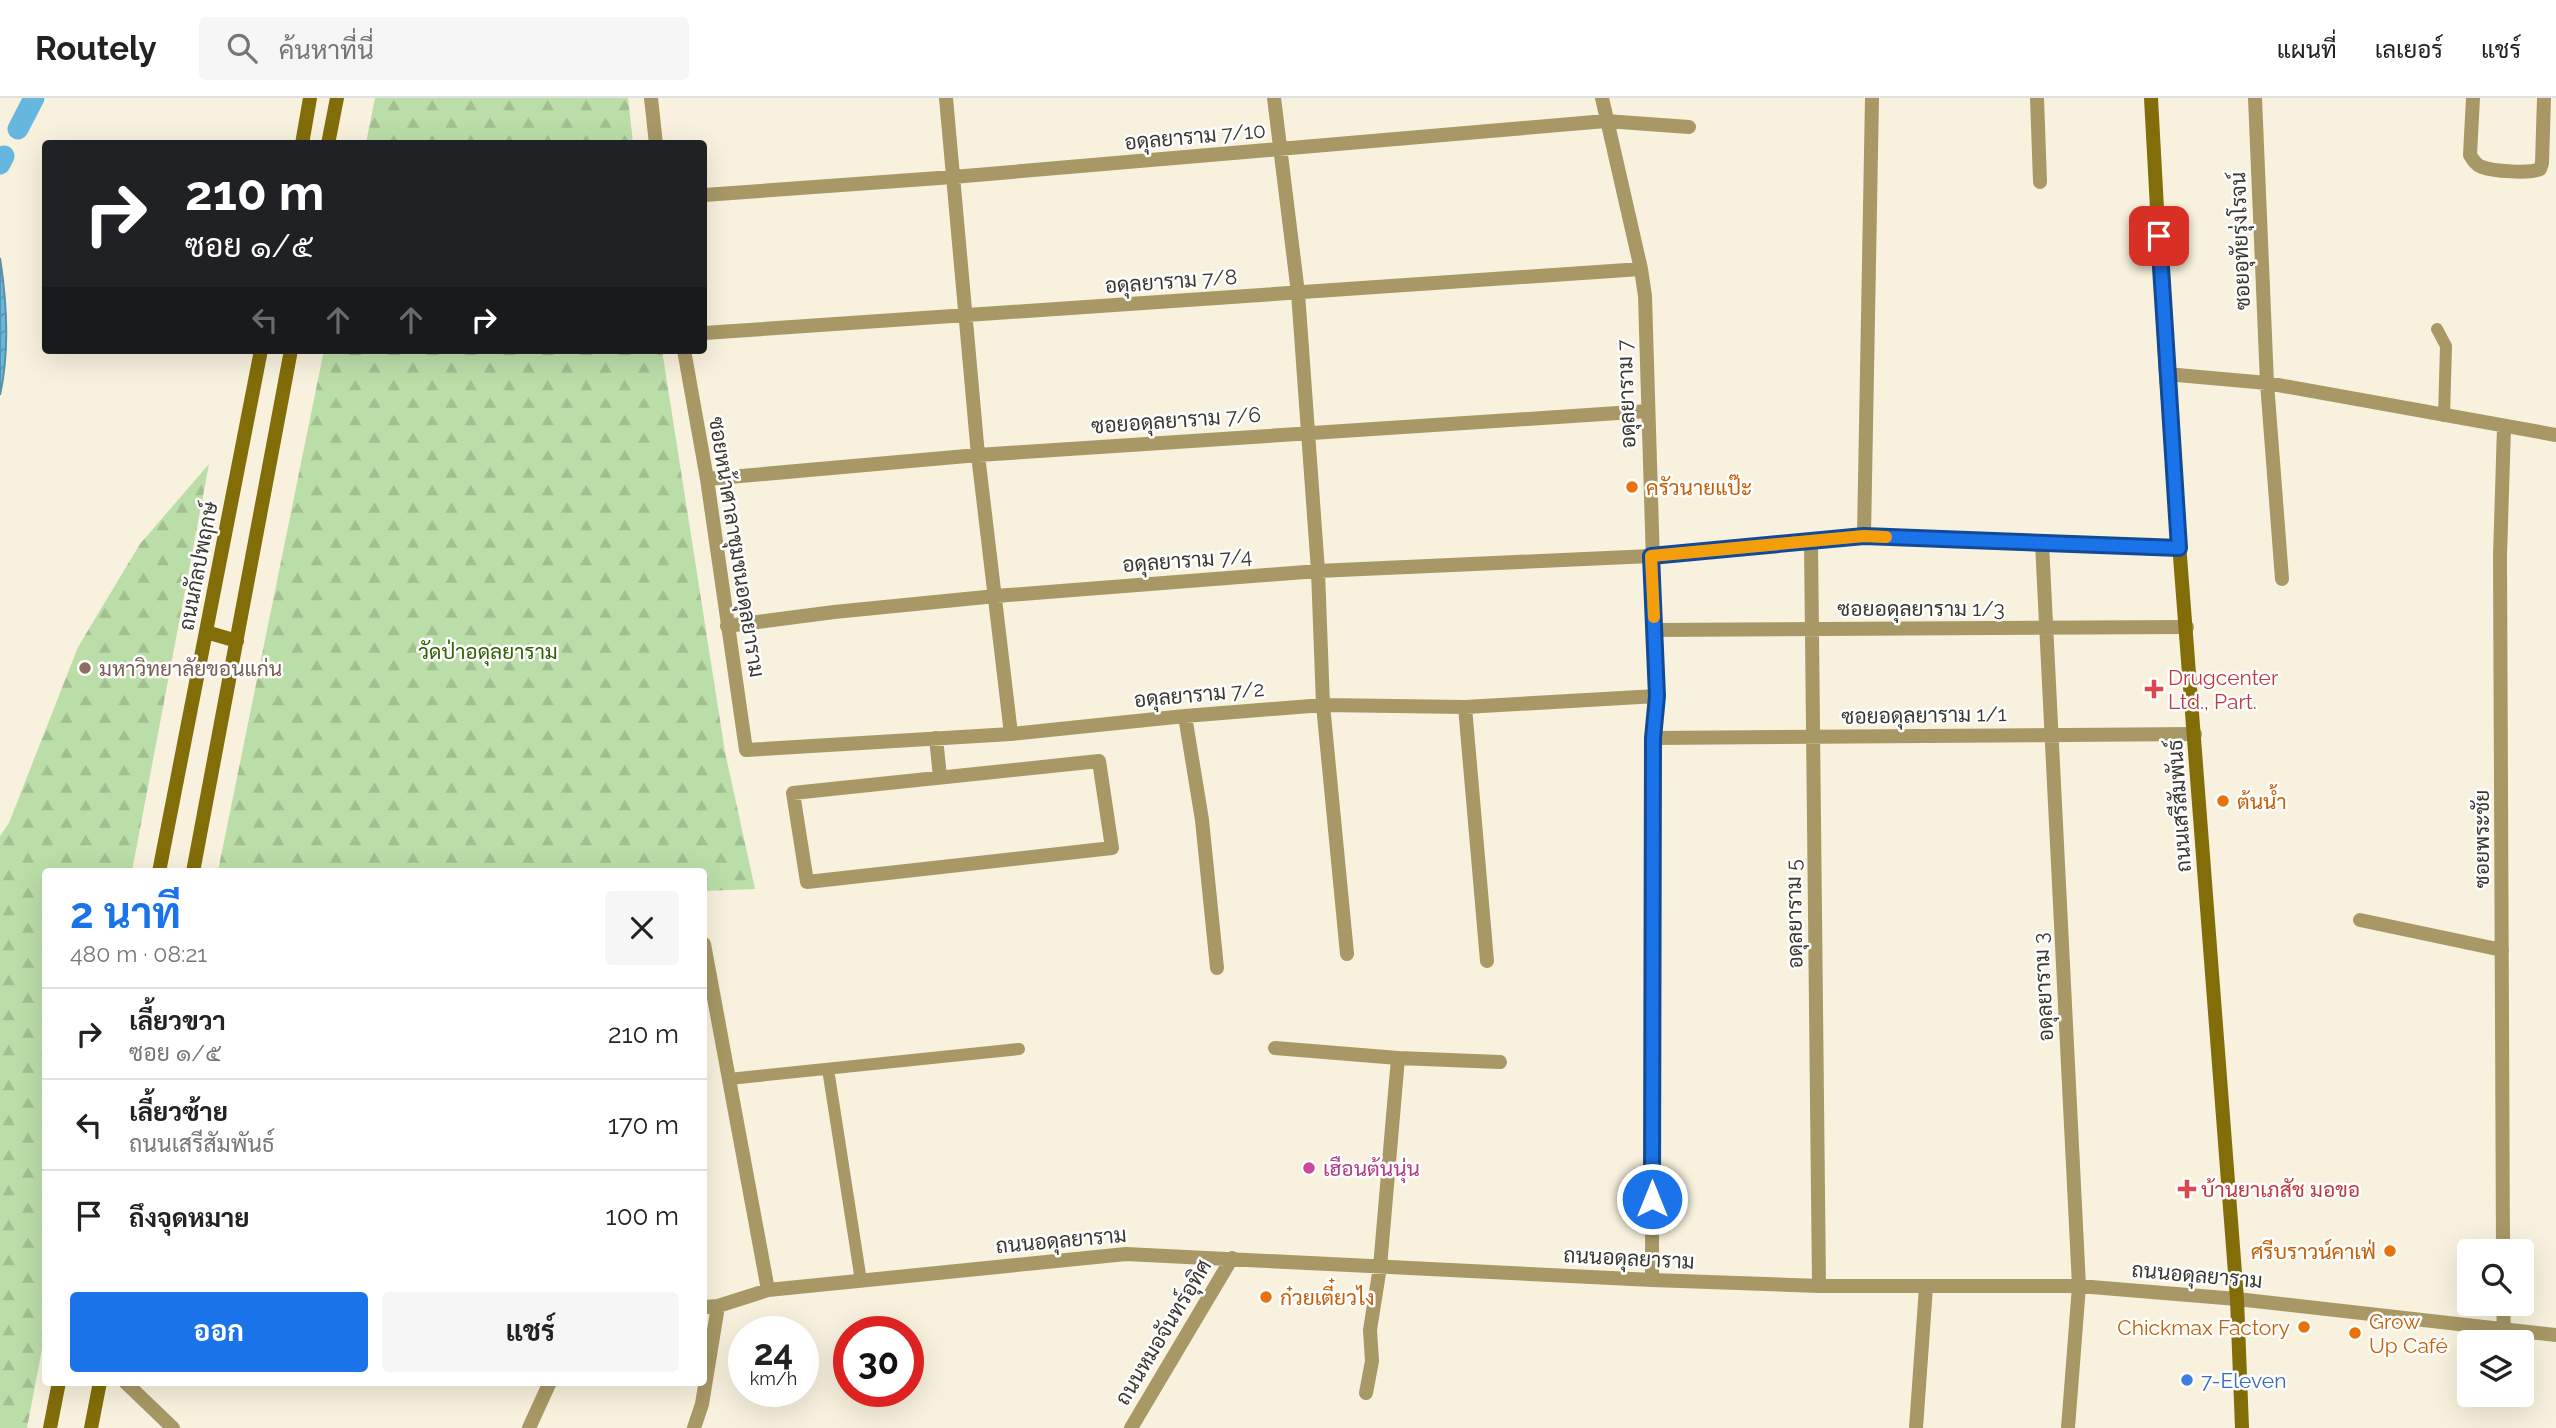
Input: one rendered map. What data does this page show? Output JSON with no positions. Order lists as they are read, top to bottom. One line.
{"streets":{"street":["อดุลยาราม 7/10","ซอยอุทัยรุ่งโรจน์","อดุลยาราม 7/8","อดุลยาราม 7","ซอยอดุลยาราม 7/6","ซอยหน้าศาลาชุมชนอดุลยาราม","อดุลยาราม 7/4","ถนนกัลปพฤกษ์","ซอยอดุลยาราม 1/3","อดุลยาราม 7/2","ซอยอดุลยาราม 1/1","ถนนเสรีสัมพันธ์","ซอยพระชัย","อดุลยาราม 5","อดุลยาราม 3","ถนนอดุลยาราม","ถนนหมอจันทร์อุทิศ"]},"crossings":[["อดุลยาราม 7/10","อดุลยาราม 7"],["อดุลยาราม 7/8","อดุลยาราม 7"],["อดุลยาราม 7","ซอยอดุลยาราม 7/6"],["อดุลยาราม 7","อดุลยาราม 7/4"],["อดุลยาราม 7","ซอยอดุลยาราม 1/3"],["อดุลยาราม 7","อดุลยาราม 7/2"],["อดุลยาราม 7","ซอยอดุลยาราม 1/1"],["อดุลยาราม 7","ถนนอดุลยาราม"],["ซอยอดุลยาราม 7/6","ซอยหน้าศาลาชุมชนอดุลยาราม"],["ซอยหน้าศาลาชุมชนอดุลยาราม","อดุลยาราม 7/4"],["ซอยหน้าศาลาชุมชนอดุลยาราม","อดุลยาราม 7/2"],["อดุลยาราม 7/4","ถนนเสรีสัมพันธ์"],["อดุลยาราม 7/4","อดุลยาราม 5"],["อดุลยาราม 7/4","อดุลยาราม 3"],["ซอยอดุลยาราม 1/3","ถนนเสรีสัมพันธ์"],["ซอยอดุลยาราม 1/3","อดุลยาราม 5"],["ซอยอดุลยาราม 1/3","อดุลยาราม 3"],["ซอยอดุลยาราม 1/1","ถนนเสรีสัมพันธ์"],["ซอยอดุลยาราม 1/1","อดุลยาราม 5"],["ซอยอดุลยาราม 1/1","อดุลยาราม 3"],["ถนนเสรีสัมพันธ์","ถนนอดุลยาราม"],["อดุลยาราม 5","ถนนอดุลยาราม"],["อดุลยาราม 3","ถนนอดุลยาราม"],["ถนนอดุลยาราม","ถนนหมอจันทร์อุทิศ"]],"parks":["วัดป่าอดุลยาราม"],"places":{"other":["ครัวนายแป๊ะ","มหาวิทยาลัยขอนแก่น","ต้นน้ำ","เฮือนต้นนุ่น","ศรีบราวน์คาเฟ่","ก๋วยเตี๋ยวไง","Chickmax Factory","Grow Up Café","7-Eleven"],"health":["Drugcenter Ltd., Part.","บ้านยาเภสัช มอขอ"]},"page":{"header":"Routely","search":"ค้นหาที่นี่","nav":["แผนที่","เลเยอร์","แชร์"],"turn":["210 m","ซอย ๑/๕"],"heading":["2 นาที","480 m · 08:21"],"list":[{"name":"เลี้ยวขวา","note":"ซอย ๑/๕","value":"210 m"},{"name":"เลี้ยวซ้าย","note":"ถนนเสรีสัมพันธ์","value":"170 m"},{"name":"ถึงจุดหมาย","value":"100 m"}],"buttons":["ออก","แชร์"],"speed":"24 km/h","limit":"30"}}
